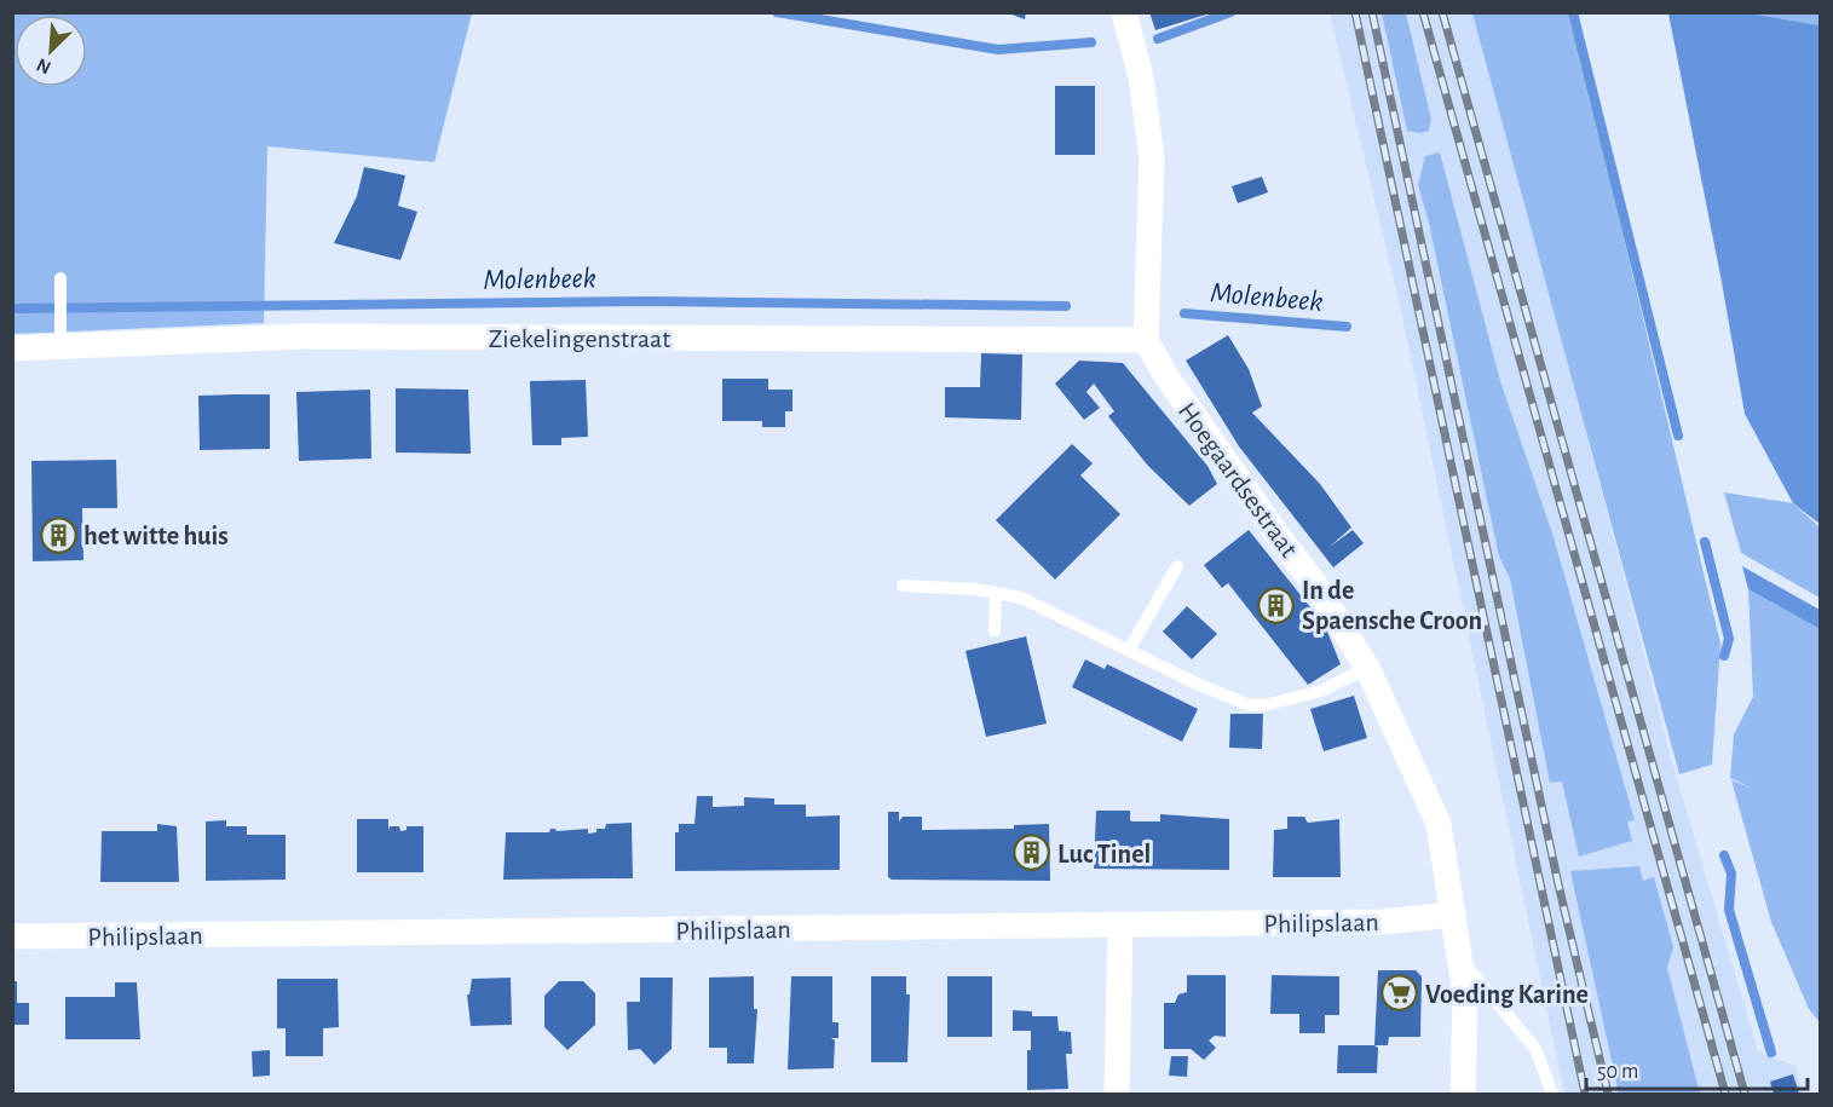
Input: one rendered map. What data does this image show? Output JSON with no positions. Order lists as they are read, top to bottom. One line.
{"streets":{"street":["Ziekelingenstraat","Hoegaardsestraat","Philipslaan"]},"crossings":[["Ziekelingenstraat","Hoegaardsestraat"],["Hoegaardsestraat","Philipslaan"]],"water":["Molenbeek"],"places":{"building":["het witte huis","In de Spaensche Croon","Luc Tinel"],"supermarket":["Voeding Karine"]},"scale_bar":"50 m","north":"bottom left"}
